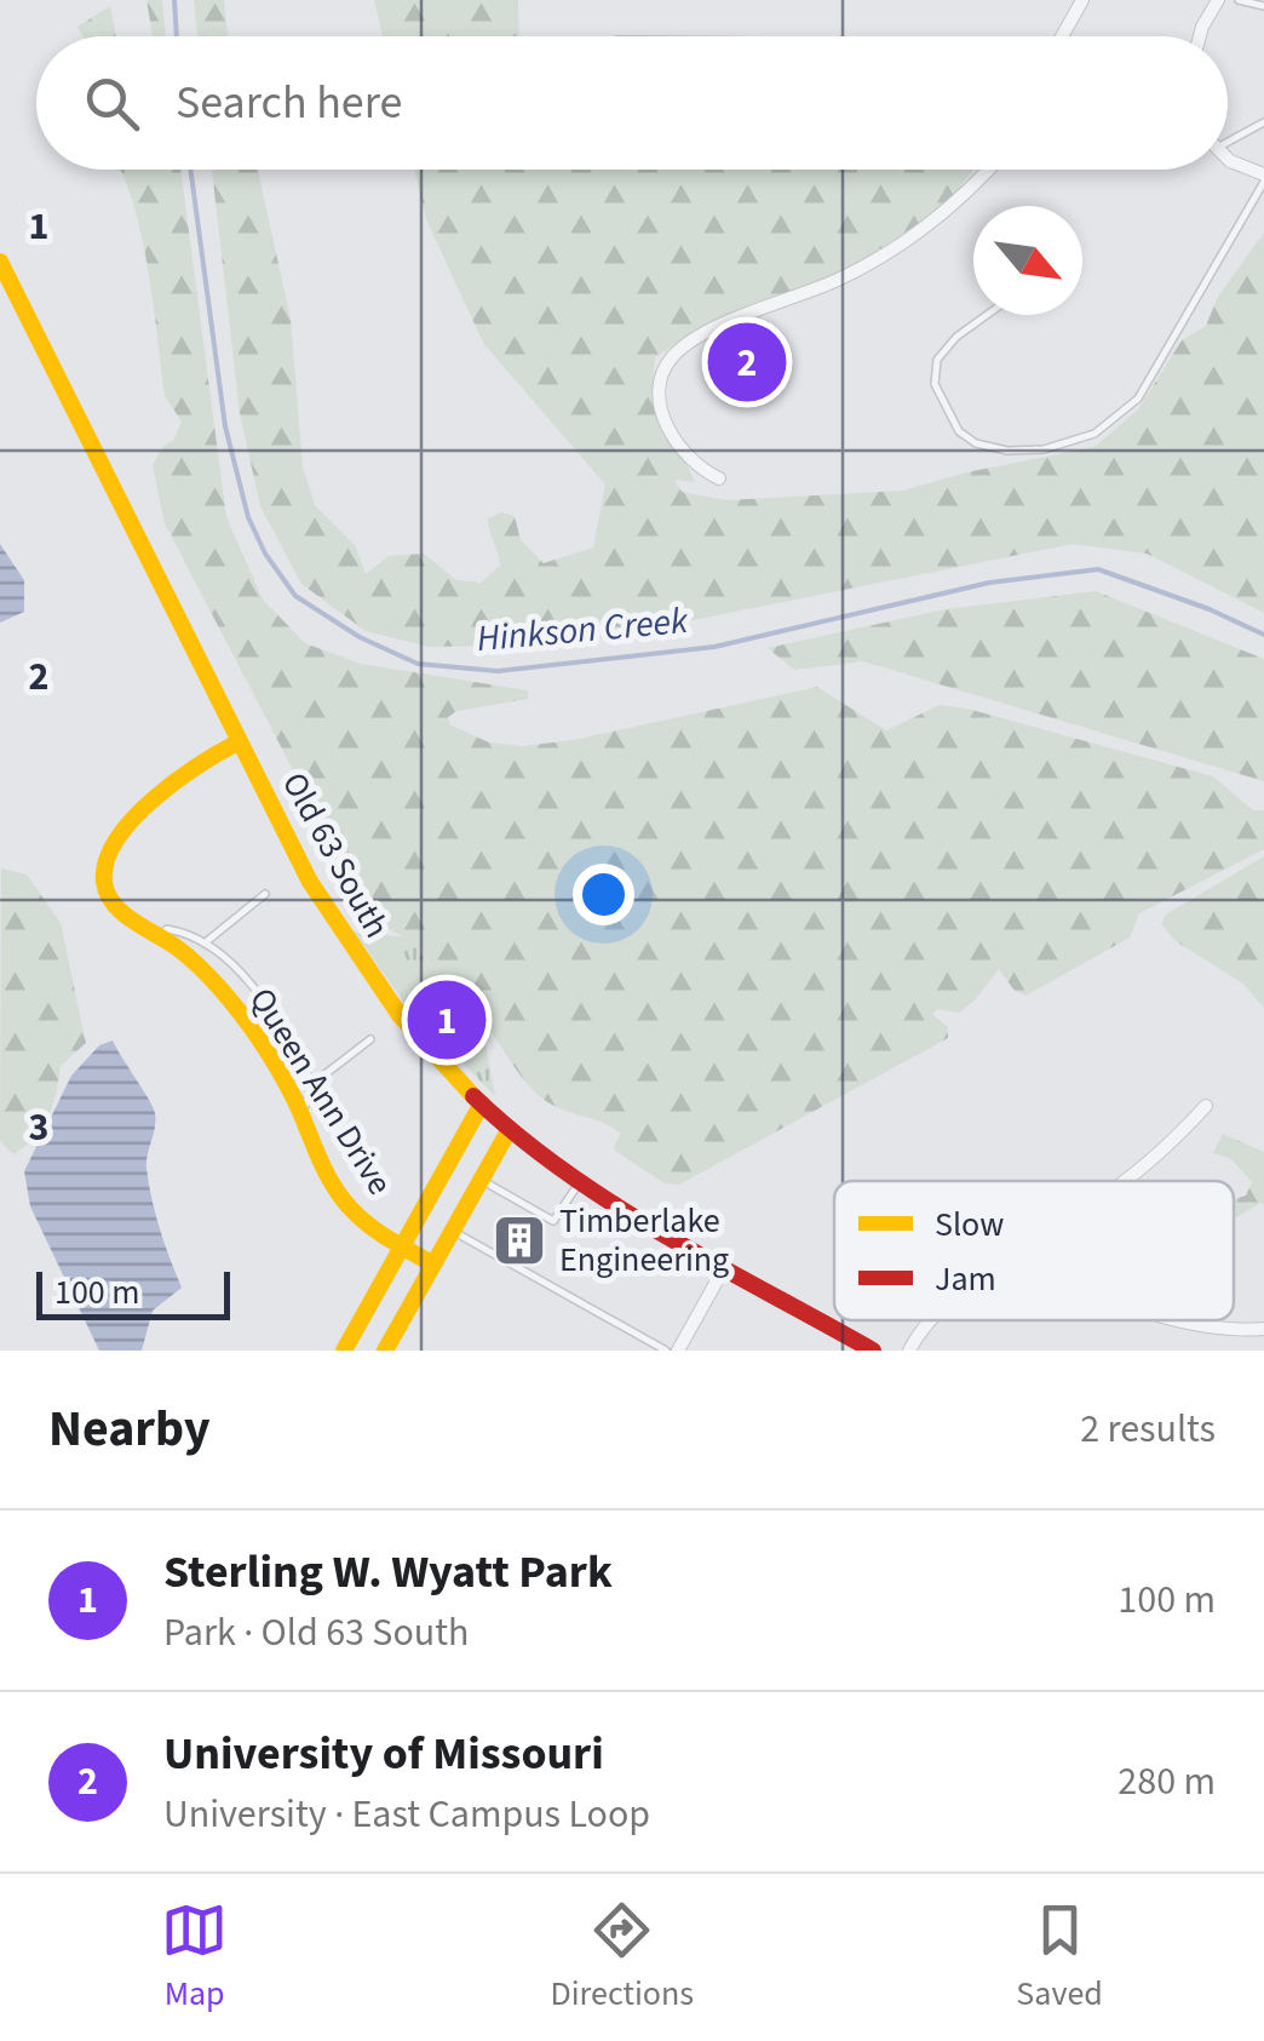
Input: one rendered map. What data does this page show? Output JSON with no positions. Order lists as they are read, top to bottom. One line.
{"streets":{"main road":["Old 63 South","Queen Ann Drive"]},"crossings":[["Old 63 South","Queen Ann Drive"]],"water":["Hinkson Creek"],"places":{"building":["Timberlake Engineering"]},"legend":["Slow","Jam"],"scale_bar":"100 m","north":"bottom right","page":{"search":"Search here","pins":["2","1"],"scale":"100 m","heading":["Nearby","2 results"],"list":[{"mark":"1","name":"Sterling W. Wyatt Park","note":"Park · Old 63 South","value":"100 m"},{"mark":"2","name":"University of Missouri","note":"University · East Campus Loop","value":"280 m"}],"nav":["Map","Directions","Saved"]},"grid":{"rows":["1","2","3"]}}
